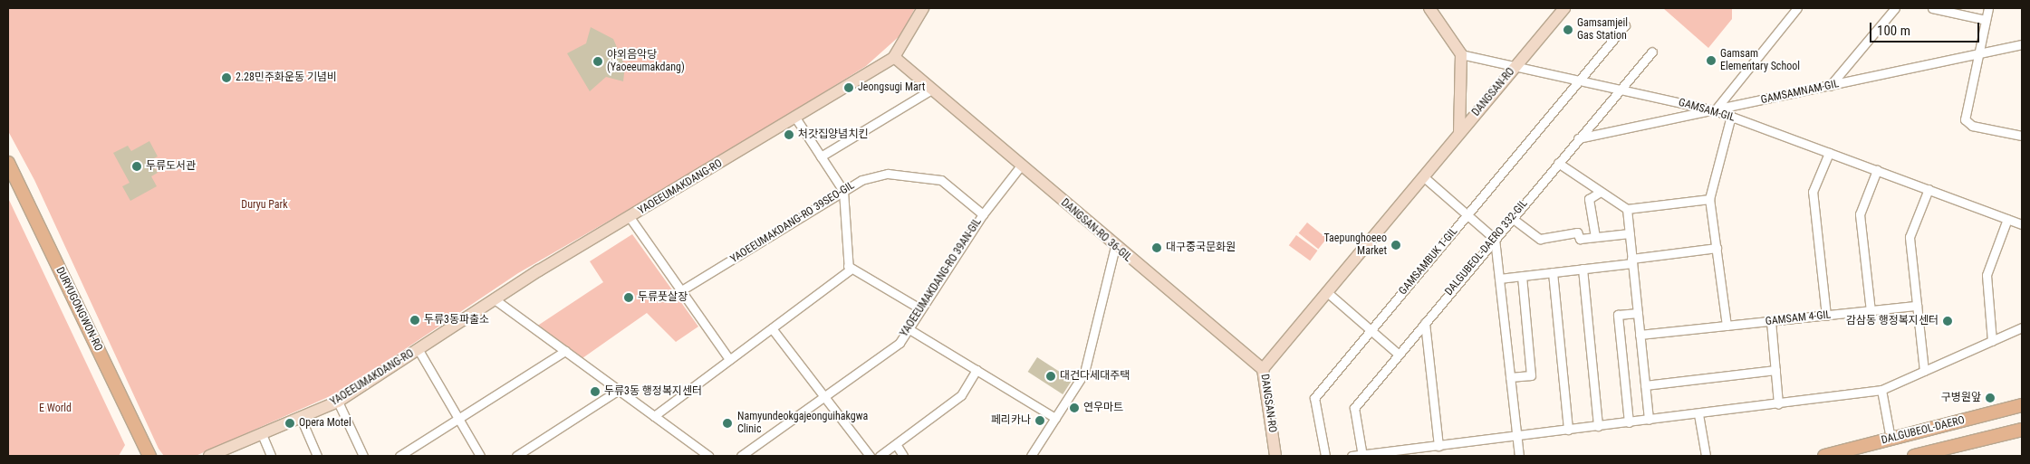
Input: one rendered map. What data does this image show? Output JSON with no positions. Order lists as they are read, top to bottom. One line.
{"streets":{"main road":["DANGSAN-RO","YAOEEUMAKDANG-RO","DANGSAN-RO 36-GIL","DURYUGONGWON-RO","DALGUBEOL-DAERO"],"street":["GAMSAMNAM-GIL","GAMSAM-GIL","YAOEEUMAKDANG-RO 39SEO-GIL","DALGUBEOL-DAERO 332-GIL","GAMSAMBUK 1-GIL","YAOEEUMAKDANG-RO 39AN-GIL","GAMSAM 4-GIL"]},"crossings":[["DANGSAN-RO","GAMSAM-GIL"],["DANGSAN-RO","DANGSAN-RO 36-GIL"],["GAMSAMNAM-GIL","GAMSAM-GIL"],["GAMSAMNAM-GIL","DALGUBEOL-DAERO 332-GIL"],["GAMSAM-GIL","DALGUBEOL-DAERO 332-GIL"],["GAMSAM-GIL","GAMSAMBUK 1-GIL"],["YAOEEUMAKDANG-RO","DANGSAN-RO 36-GIL"],["YAOEEUMAKDANG-RO 39SEO-GIL","YAOEEUMAKDANG-RO 39AN-GIL"],["DANGSAN-RO 36-GIL","YAOEEUMAKDANG-RO 39AN-GIL"]],"parks":["Duryu Park","E World"],"places":["Gamsamjeil Gas Station","Gamsam Elementary School","야외음악당 (Yaoeeumakdang)","2.28민주화운동 기념비","Jeongsugi Mart","처갓집양념치킨","두류도서관","Taepunghoeeo Market","대구중국문화원","두류풋살장","두류3동파출소","감삼동 행정복지센터","대건다세대주택","두류3동 행정복지센터","구병원앞","연우마트","페리카나","Opera Motel","Namyundeokgajeonguihakgwa Clinic"],"scale_bar":"100 m"}
